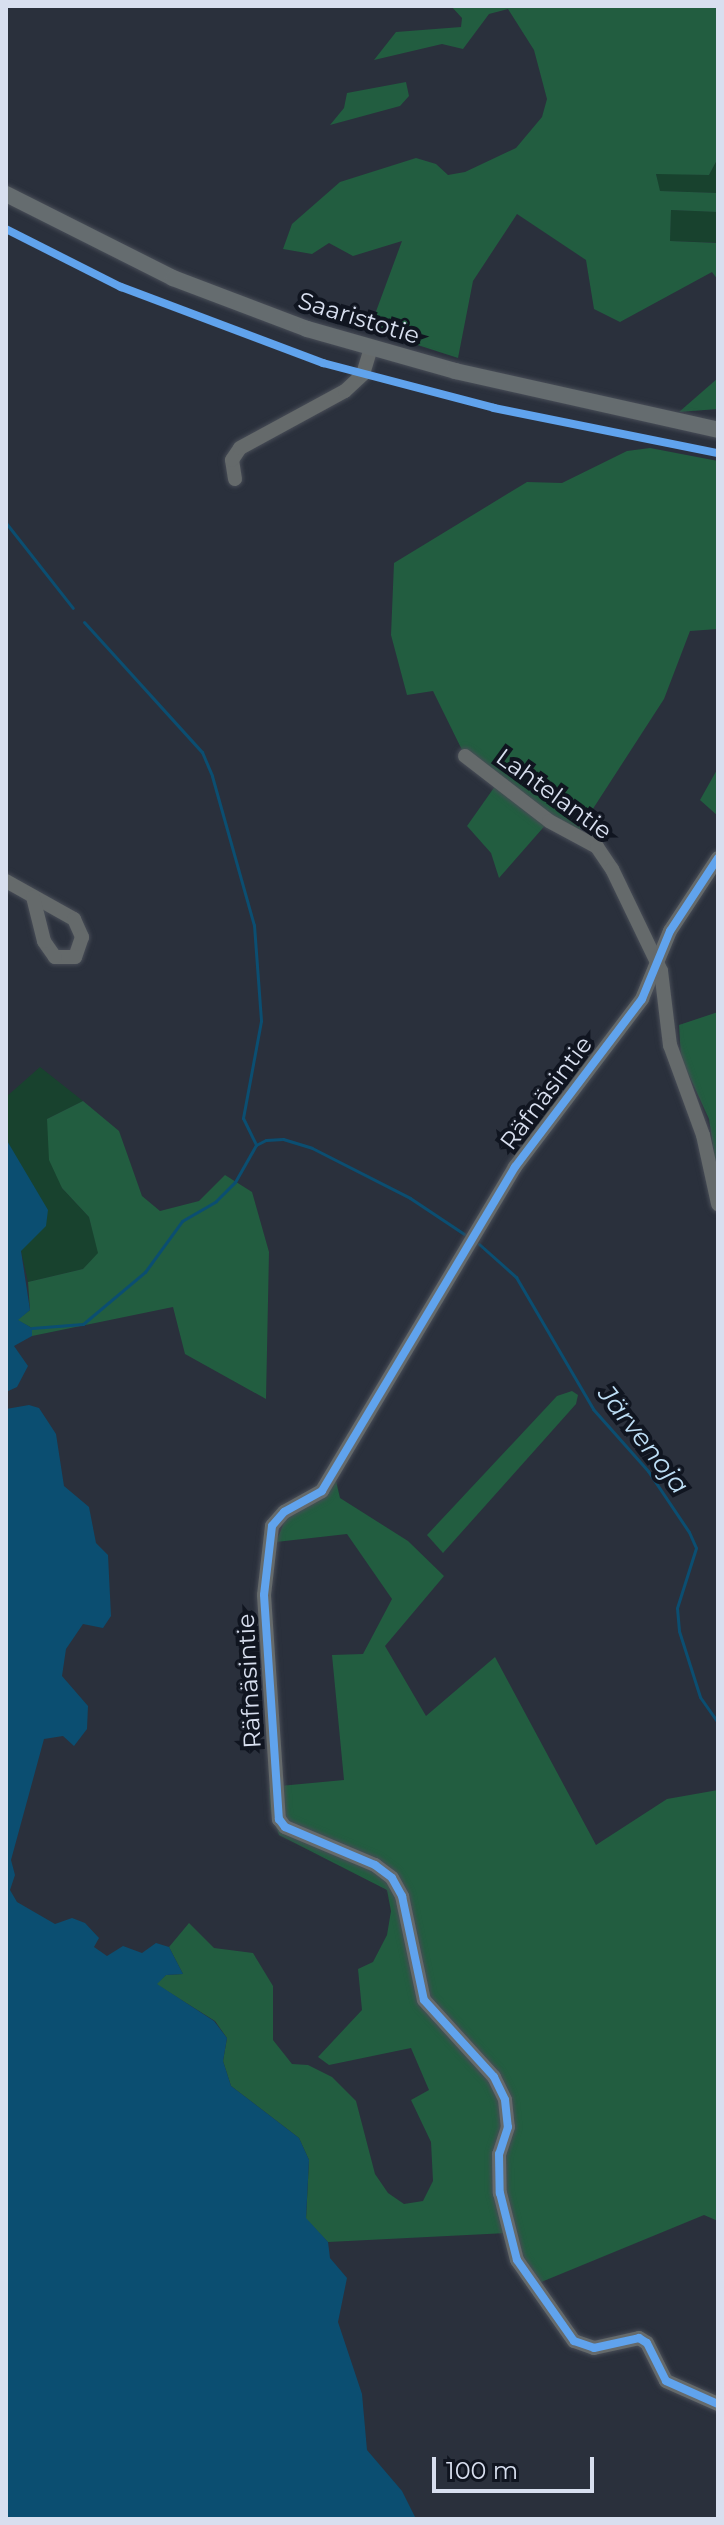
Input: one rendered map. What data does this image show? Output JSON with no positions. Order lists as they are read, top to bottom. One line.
{"streets":{"main road":["Saaristotie"],"street":["Lahtelantie","Räfnäsintie"]},"crossings":[["Lahtelantie","Räfnäsintie"]],"water":["Järvenoja"],"scale_bar":"100 m"}
